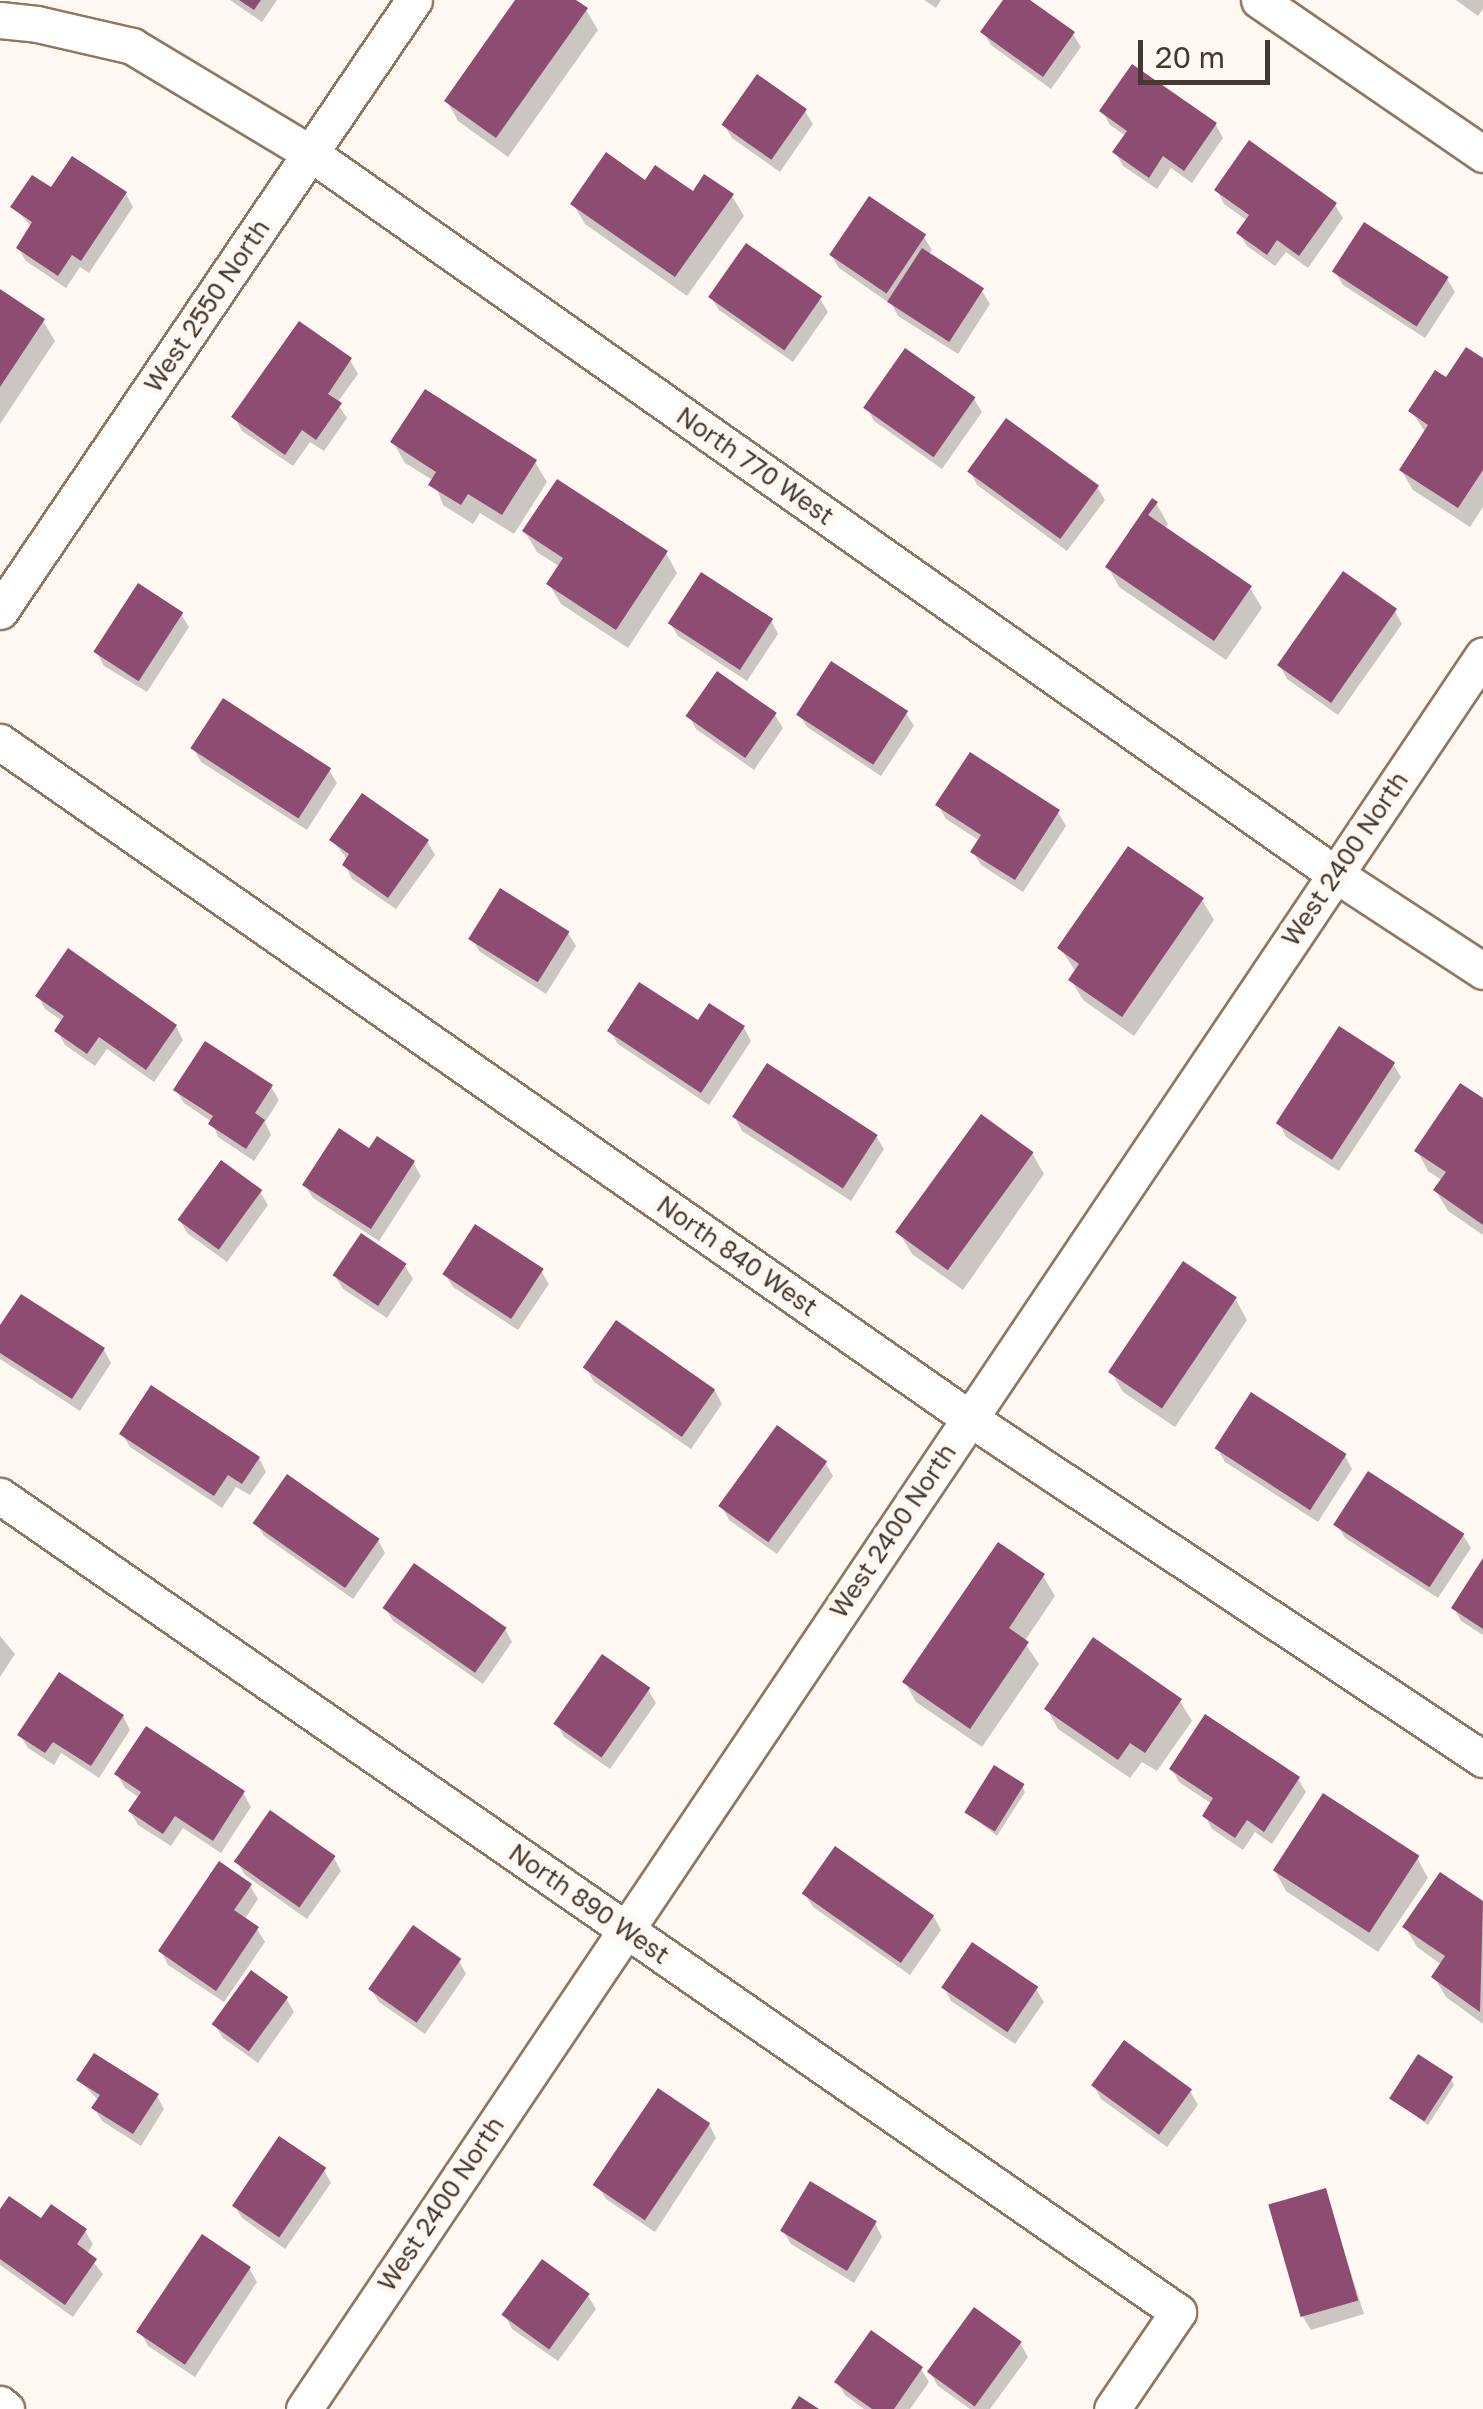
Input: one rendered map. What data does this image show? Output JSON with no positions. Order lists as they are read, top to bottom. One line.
{"streets":{"street":["West 2550 North","North 770 West","West 2400 North","North 840 West","North 890 West"]},"crossings":[["West 2550 North","North 770 West"],["North 770 West","West 2400 North"],["West 2400 North","North 840 West"],["West 2400 North","North 890 West"]],"scale_bar":"20 m"}
